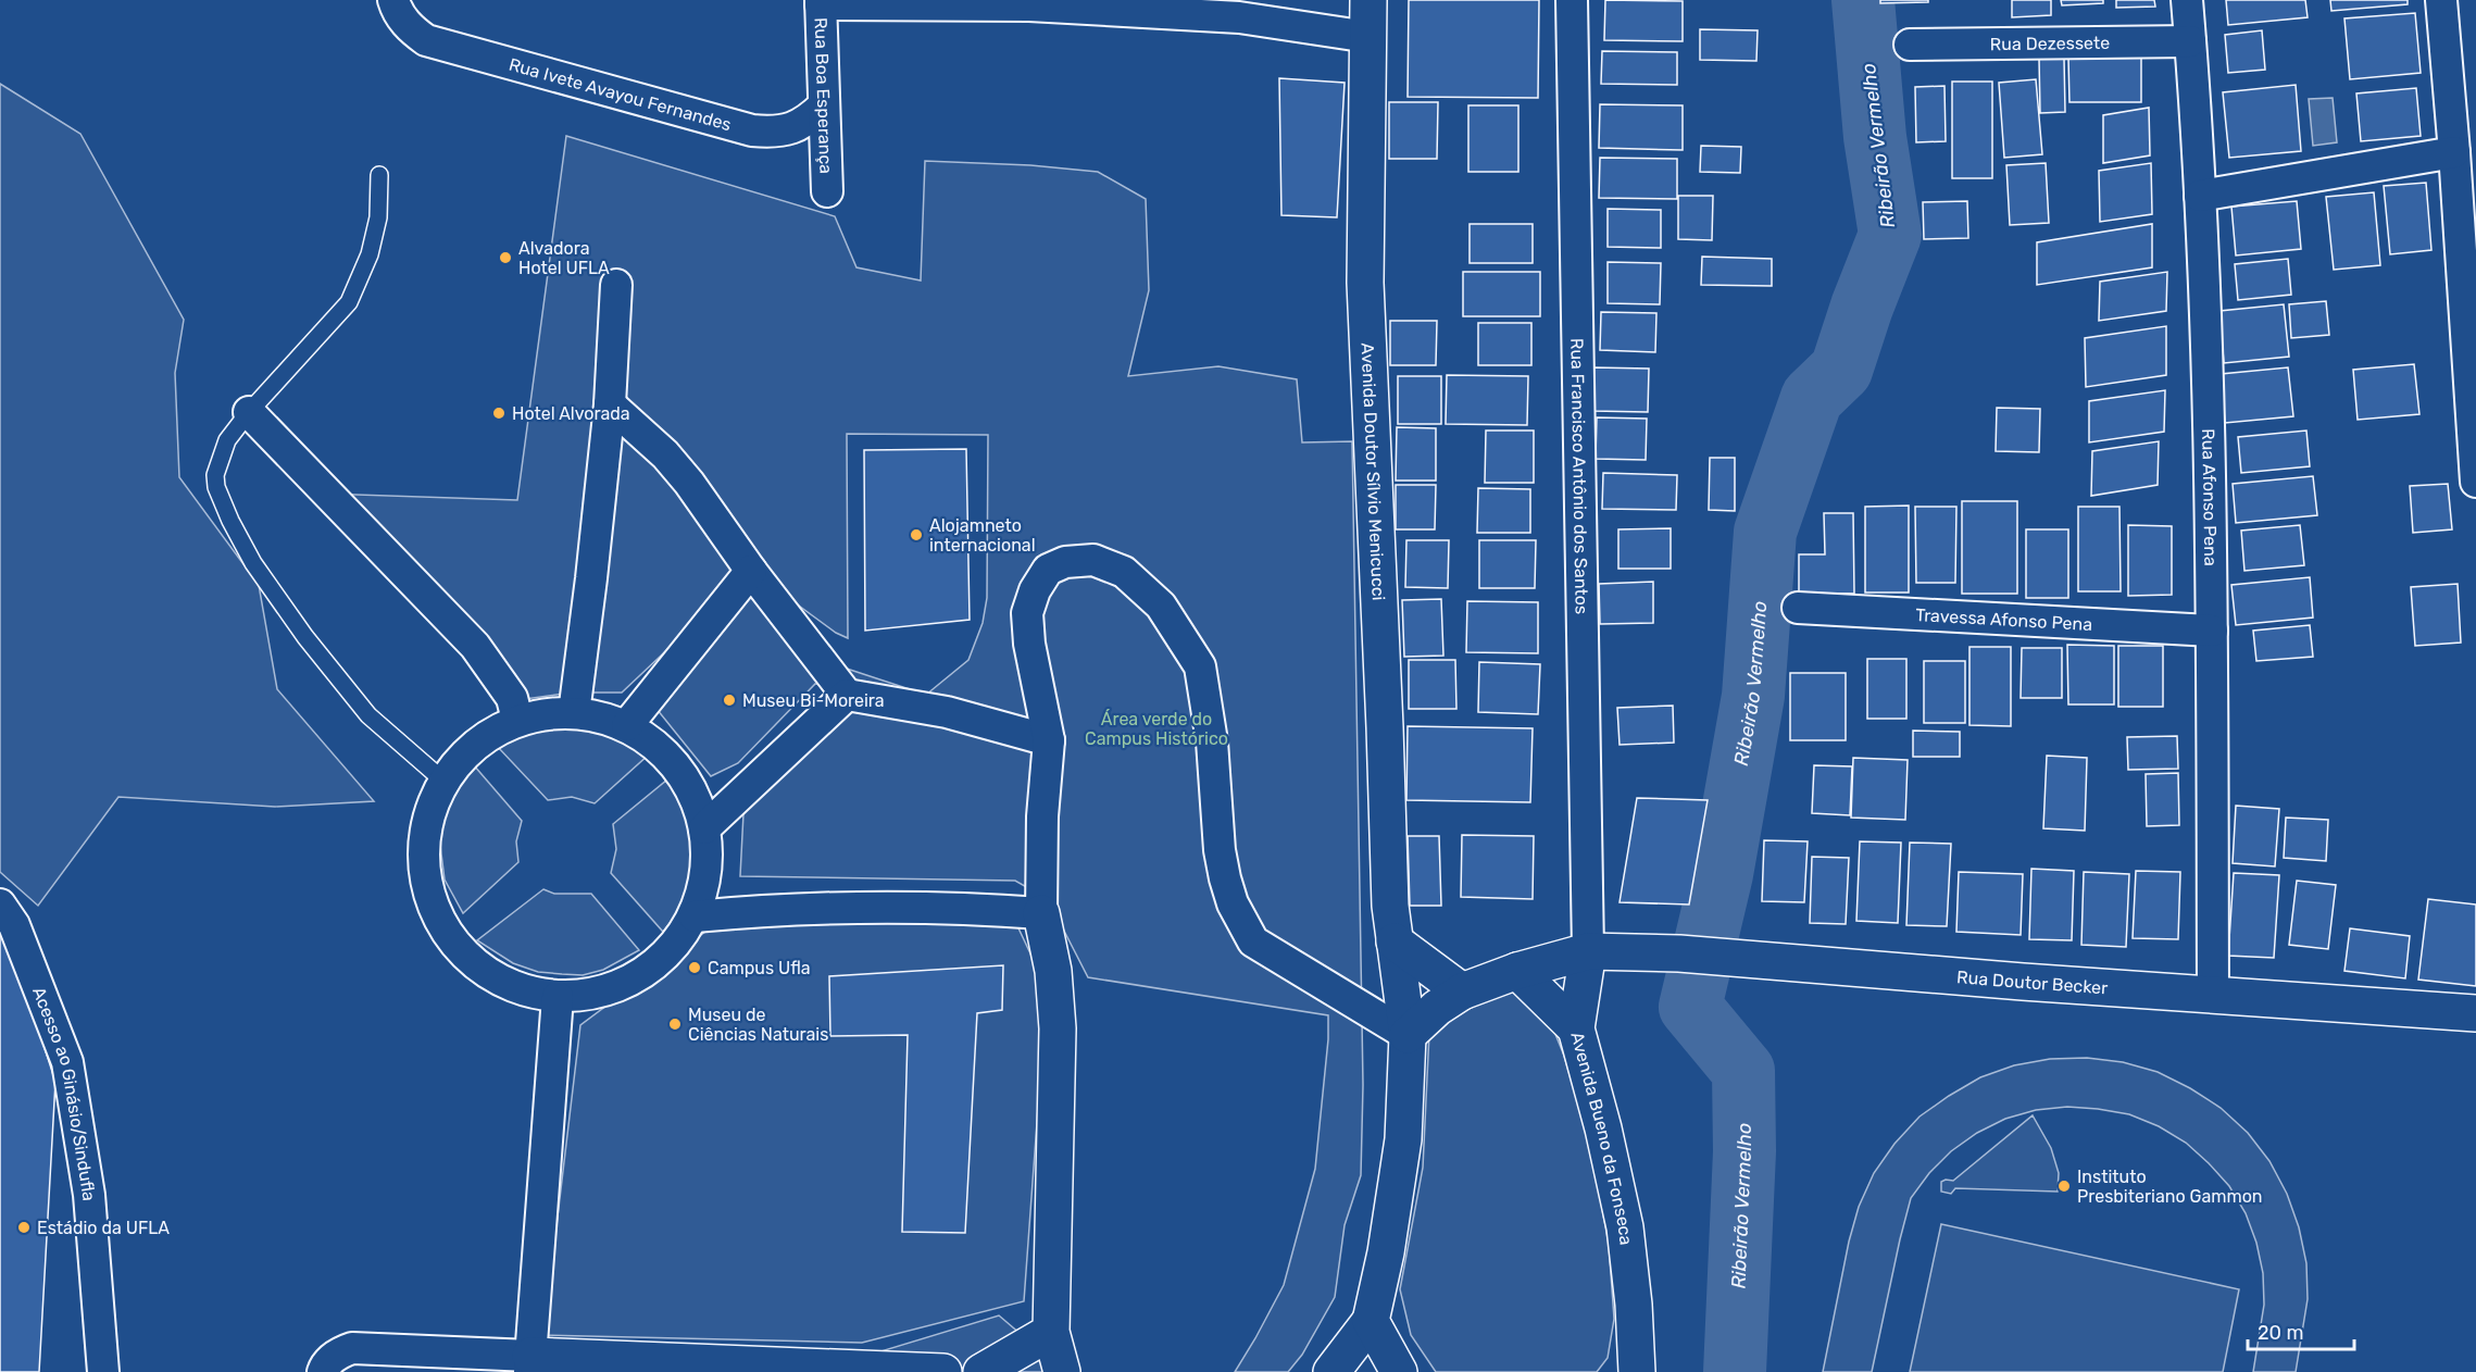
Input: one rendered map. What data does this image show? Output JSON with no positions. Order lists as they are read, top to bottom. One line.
{"streets":{"main road":["Avenida Doutor Sílvio Menicucci","Rua Doutor Becker","Avenida Bueno da Fonseca"],"street":["Rua Dezessete","Rua Ivete Avayou Fernandes","Rua Boa Esperança","Rua Francisco Antônio dos Santos","Rua Afonso Pena","Travessa Afonso Pena","Acesso ao Ginásio/Sindufla"]},"crossings":[["Rua Dezessete","Rua Afonso Pena"],["Rua Ivete Avayou Fernandes","Rua Boa Esperança"],["Rua Francisco Antônio dos Santos","Rua Doutor Becker"],["Rua Francisco Antônio dos Santos","Avenida Bueno da Fonseca"],["Rua Afonso Pena","Travessa Afonso Pena"],["Rua Afonso Pena","Rua Doutor Becker"],["Rua Doutor Becker","Avenida Bueno da Fonseca"]],"water":["Ribeirão Vermelho"],"parks":["Área verde do Campus Histórico"],"places":["Alvadora Hotel UFLA","Hotel Alvorada","Alojamneto internacional","Museu Bi-Moreira","Campus Ufla","Museu de Ciências Naturais","Instituto Presbiteriano Gammon","Estádio da UFLA"],"scale_bar":"20 m"}
